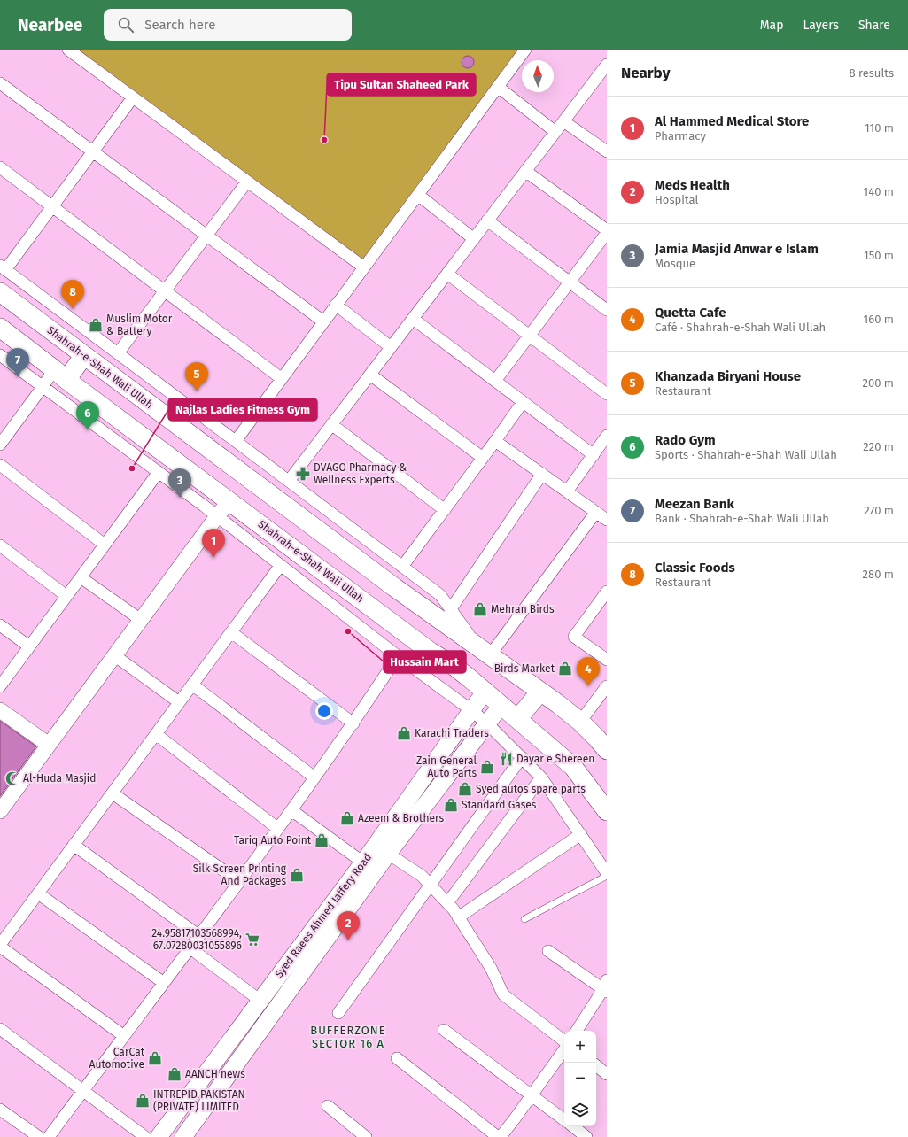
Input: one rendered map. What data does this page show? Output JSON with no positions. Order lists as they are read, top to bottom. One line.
{"streets":{"main road":["Shahrah-e-Shah Wali Ullah","Syed Raees Ahmed Jaffery Road"]},"crossings":[["Shahrah-e-Shah Wali Ullah","Syed Raees Ahmed Jaffery Road"]],"districts":["BUFFERZONE SECTOR 16 A"],"places":{"other":["Tipu Sultan Shaheed Park","Najlas Ladies Fitness Gym","Hussain Mart"],"shop":["Muslim Motor & Battery","Mehran Birds","Birds Market","Karachi Traders","Zain General Auto Parts","Syed autos spare parts","Standard Gases","Azeem & Brothers","Tariq Auto Point","Silk Screen Printing And Packages","CarCat Automotive","AANCH news","INTREPID PAKISTAN (PRIVATE) LIMITED"],"pharmacy":["DVAGO Pharmacy & Wellness Experts"],"restaurant":["Dayar e Shereen"],"mosque":["Al-Huda Masjid"],"supermarket":["24.95817103568994, 67.07280031055896"]},"north":"top","page":{"header":"Nearbee","search":"Search here","nav":["Map","Layers","Share"],"heading":["Nearby","8 results"],"list":[{"mark":"1","name":"Al Hammed Medical Store","note":"Pharmacy","value":"110 m"},{"mark":"2","name":"Meds Health","note":"Hospital","value":"140 m"},{"mark":"3","name":"Jamia Masjid Anwar e Islam","note":"Mosque","value":"150 m"},{"mark":"4","name":"Quetta Cafe","note":"Café · Shahrah-e-Shah Wali Ullah","value":"160 m"},{"mark":"5","name":"Khanzada Biryani House","note":"Restaurant","value":"200 m"},{"mark":"6","name":"Rado Gym","note":"Sports · Shahrah-e-Shah Wali Ullah","value":"220 m"},{"mark":"7","name":"Meezan Bank","note":"Bank · Shahrah-e-Shah Wali Ullah","value":"270 m"},{"mark":"8","name":"Classic Foods","note":"Restaurant","value":"280 m"}],"pins":["8","7","5","6","3","1","4","2"],"map_buttons":["+","−"]}}
